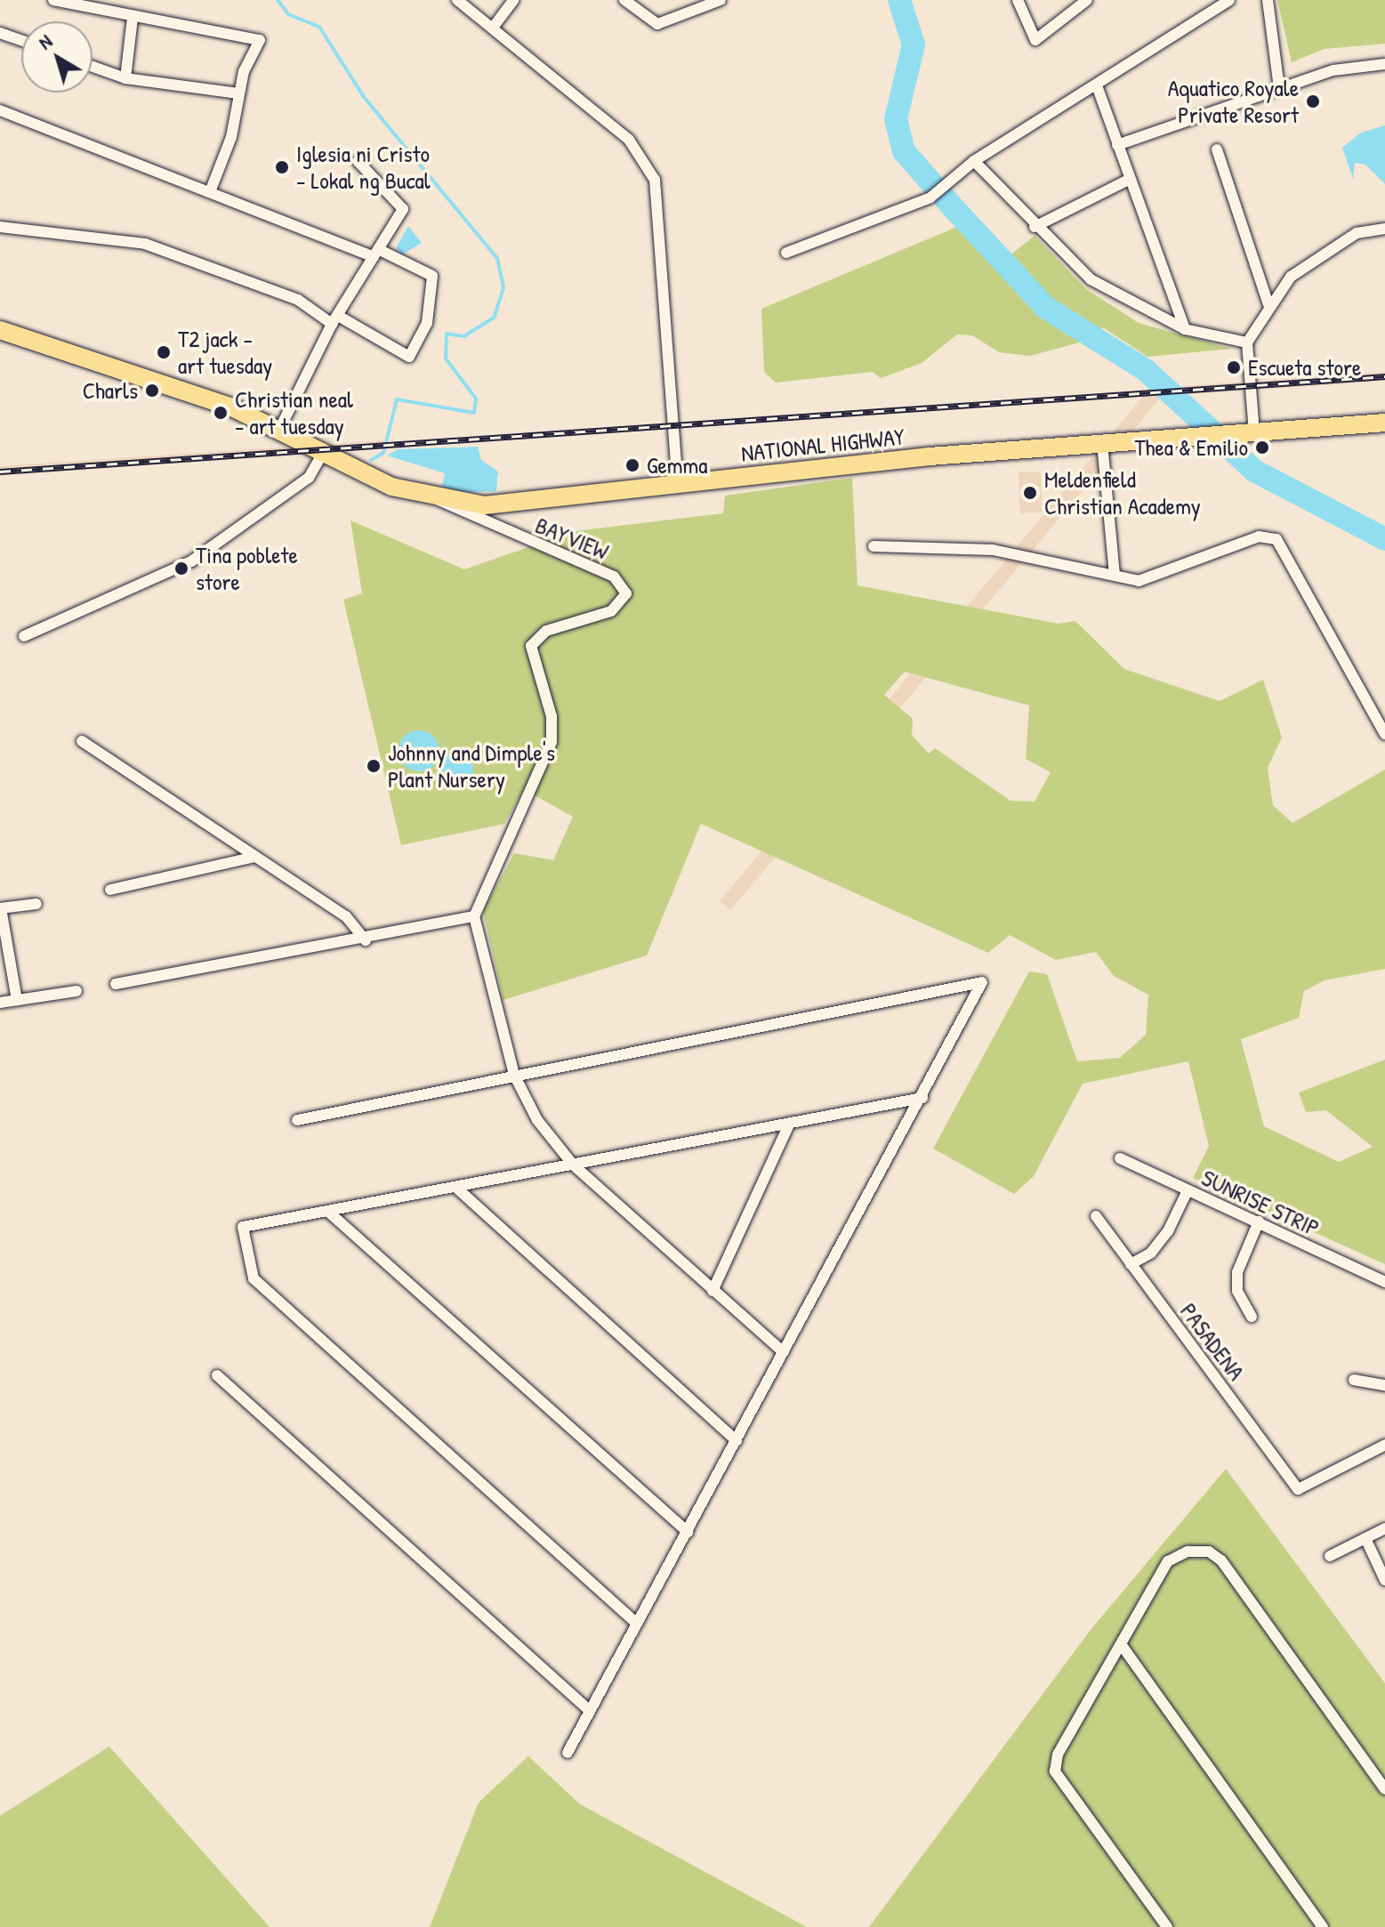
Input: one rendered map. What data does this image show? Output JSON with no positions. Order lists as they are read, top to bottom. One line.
{"streets":{"main road":["NATIONAL HIGHWAY"],"street":["BAYVIEW","SUNRISE STRIP","PASADENA"]},"crossings":[["NATIONAL HIGHWAY","BAYVIEW"]],"places":["Aquatico Royale Private Resort","Iglesia ni Cristo - Lokal ng Bucal","T2 jack - art tuesday","Escueta store","Charls","Christian neal - art tuesday","Thea & Emilio","Gemma","Meldenfield Christian Academy","Tina poblete store","Johnny and Dimple's Plant Nursery"],"north":"top left"}
